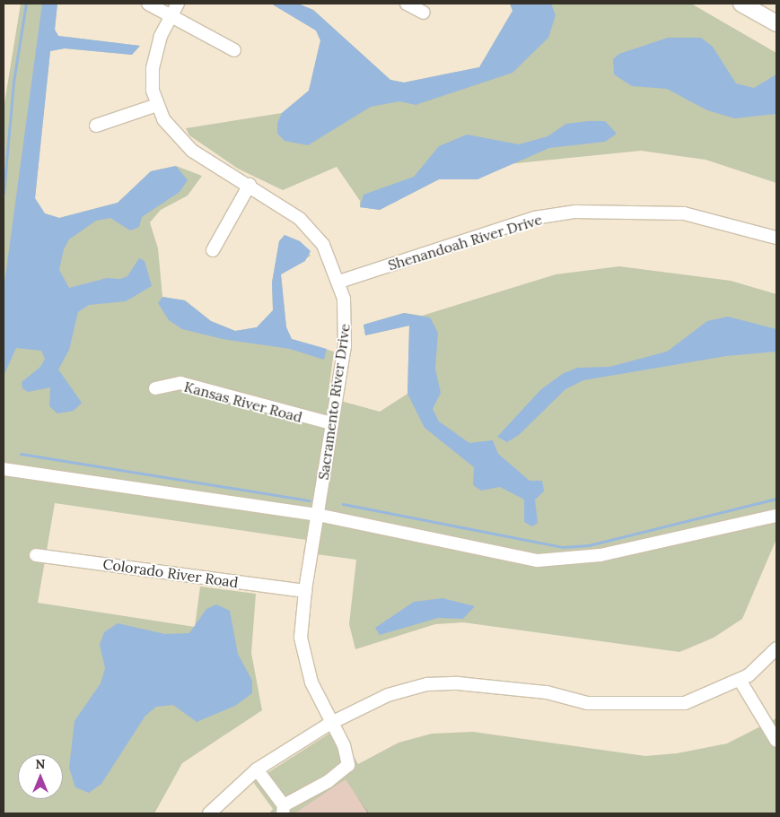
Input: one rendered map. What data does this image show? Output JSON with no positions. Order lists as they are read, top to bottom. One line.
{"streets":{"street":["Shenandoah River Drive","Kansas River Road","Sacramento River Drive","Colorado River Road"]},"crossings":[["Shenandoah River Drive","Sacramento River Drive"],["Kansas River Road","Sacramento River Drive"],["Sacramento River Drive","Colorado River Road"]],"north":"top"}
